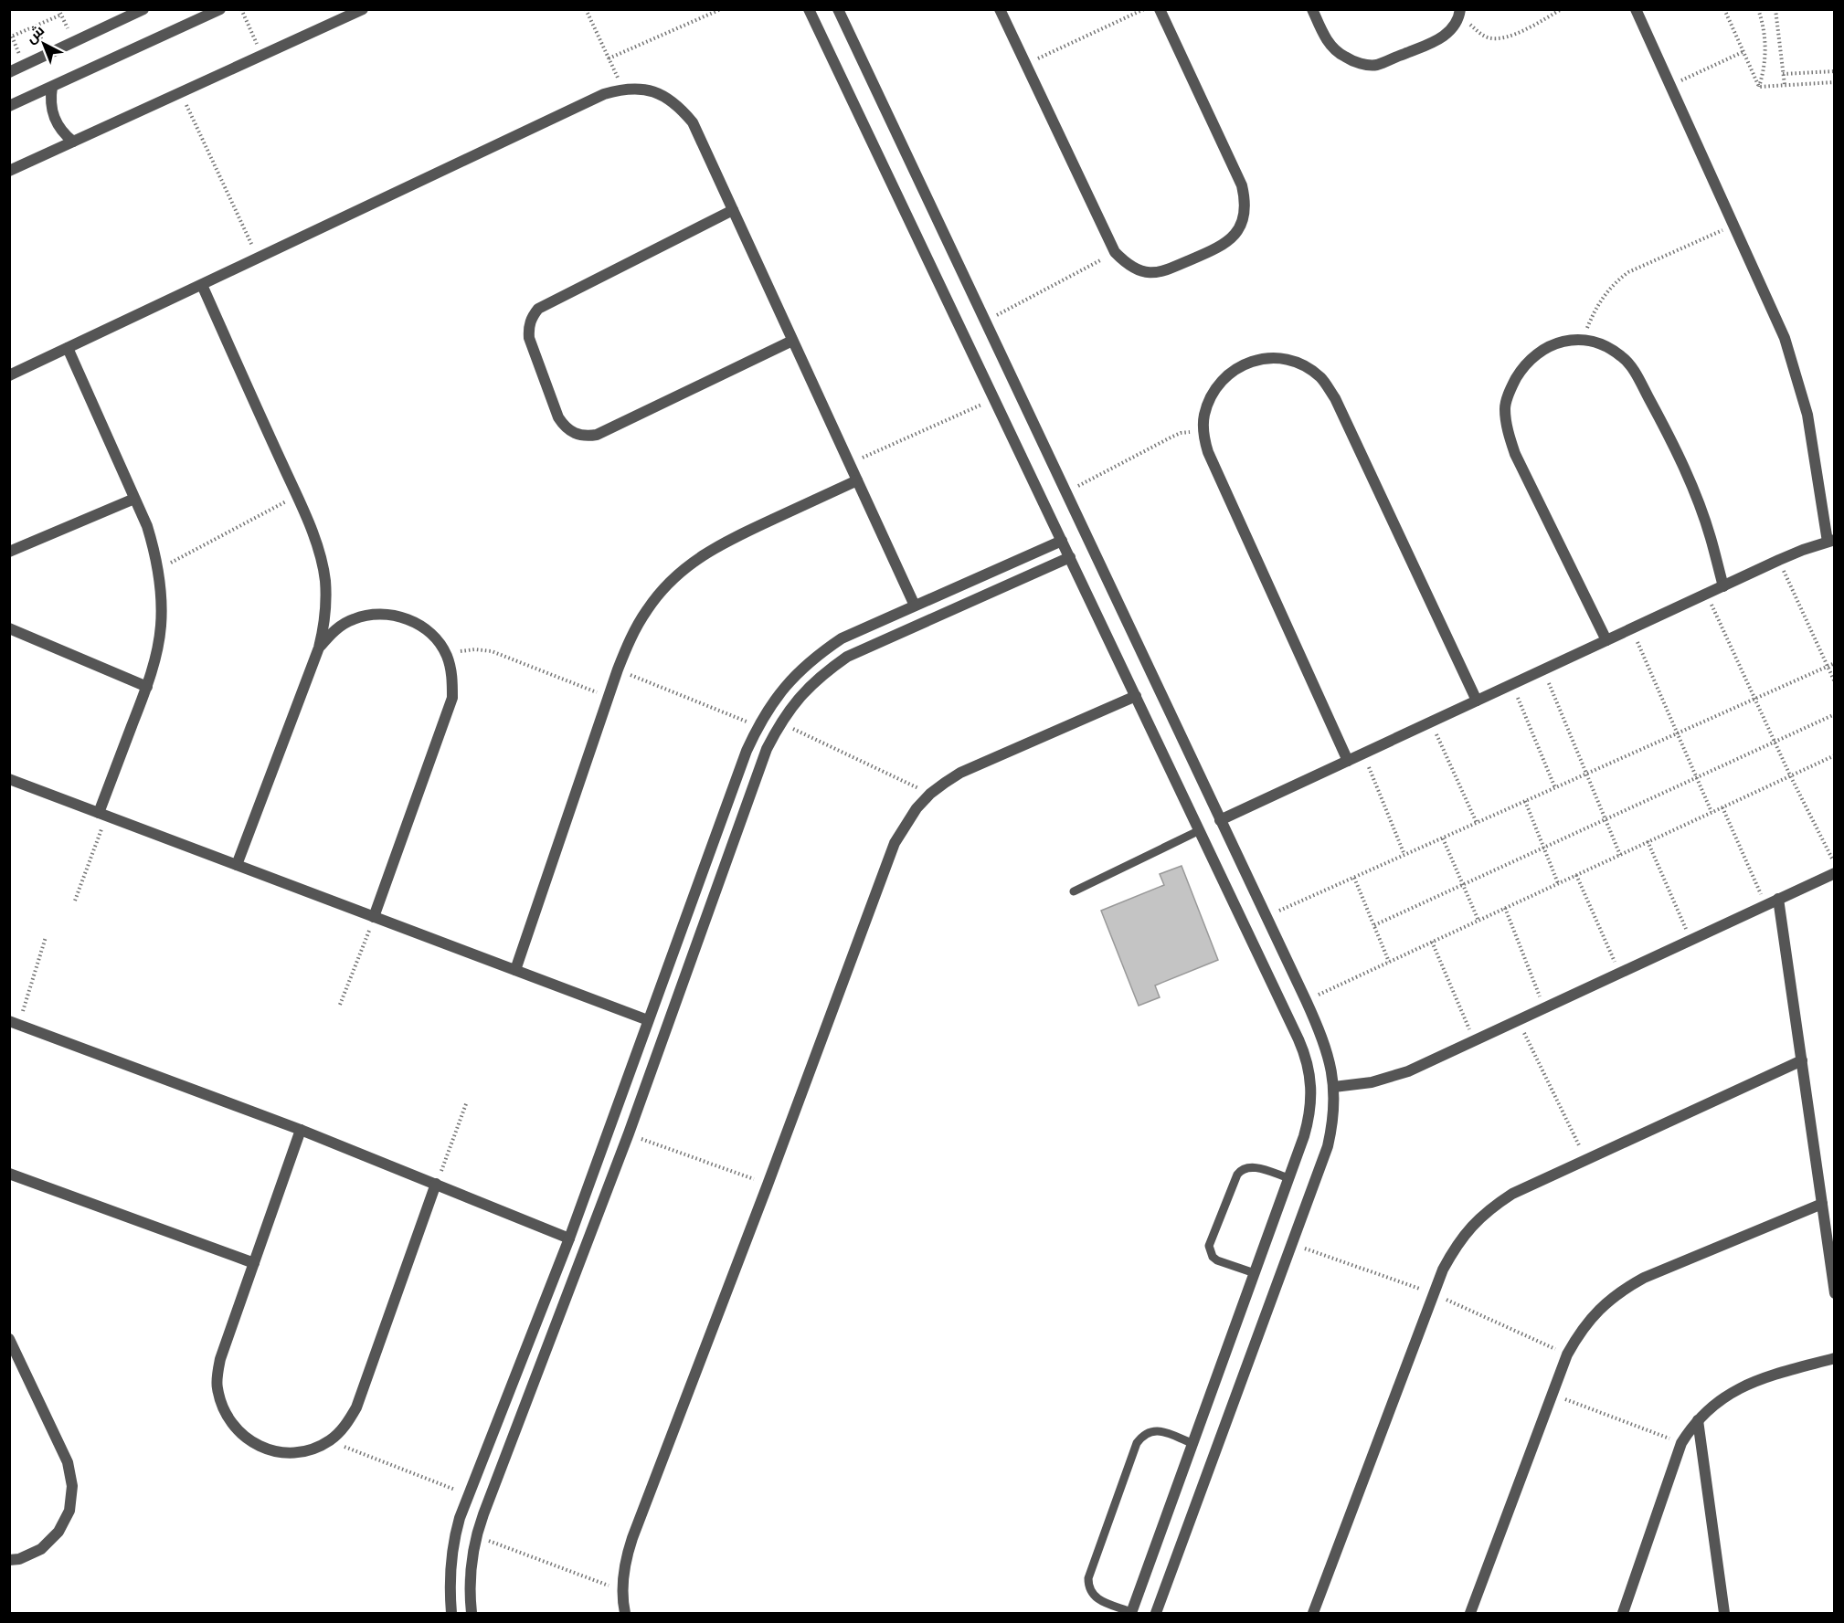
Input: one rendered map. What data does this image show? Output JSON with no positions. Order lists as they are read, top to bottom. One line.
{"north":"top left"}
